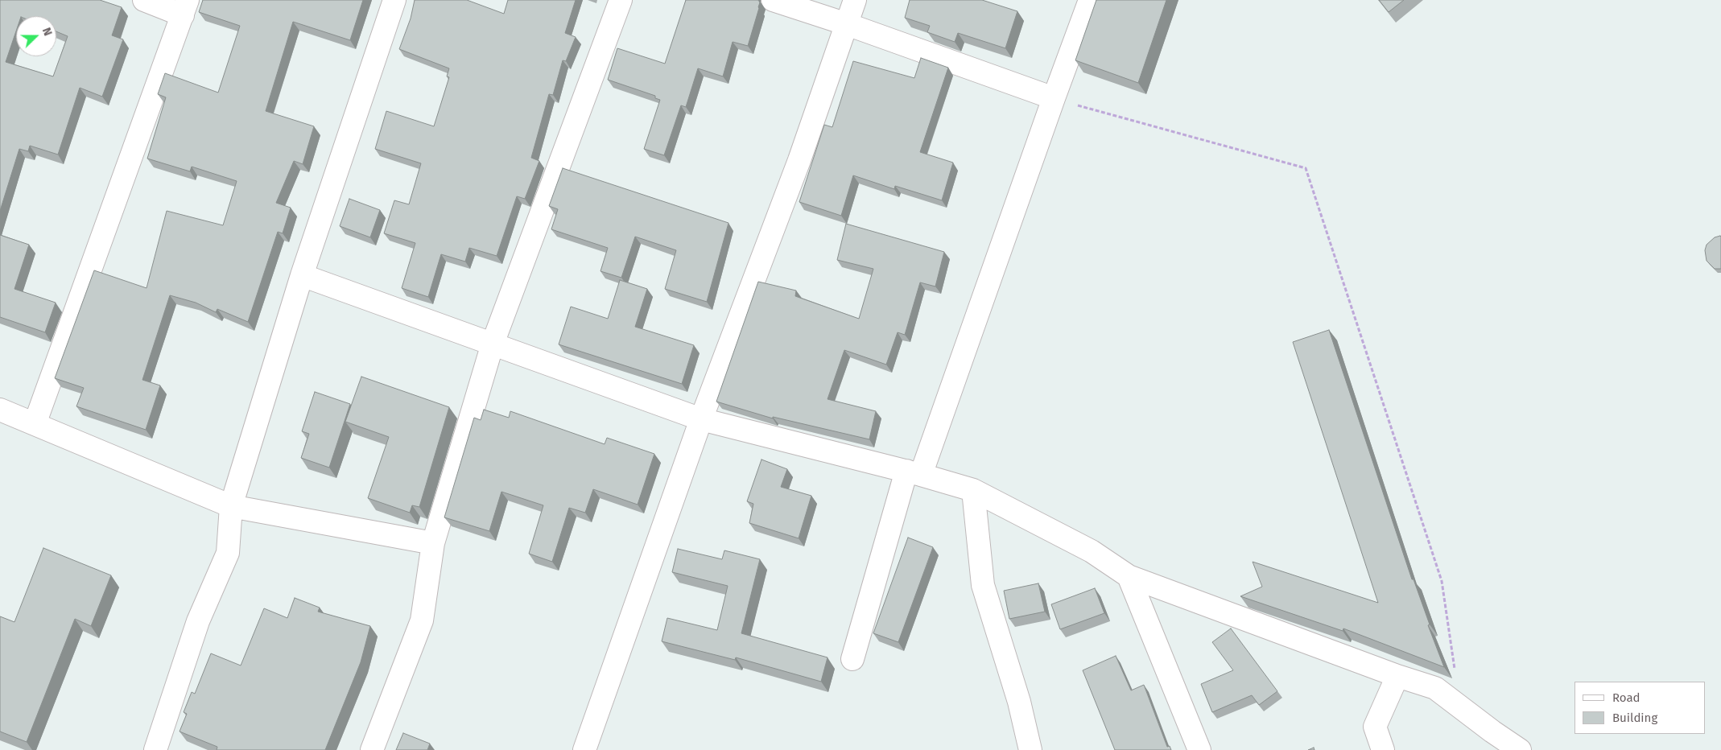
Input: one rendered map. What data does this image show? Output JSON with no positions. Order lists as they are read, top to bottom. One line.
{"legend":["Road","Building"],"north":"right"}
